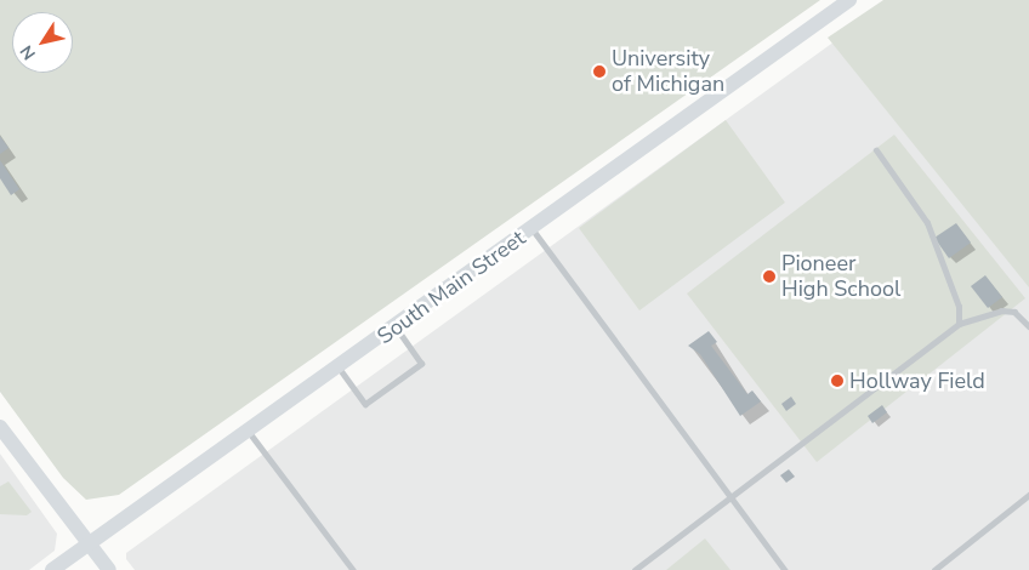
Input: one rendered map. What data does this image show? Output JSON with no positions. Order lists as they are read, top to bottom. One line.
{"streets":{"main road":["South Main Street"]},"places":["University of Michigan","Pioneer High School","Hollway Field"],"north":"bottom left"}
